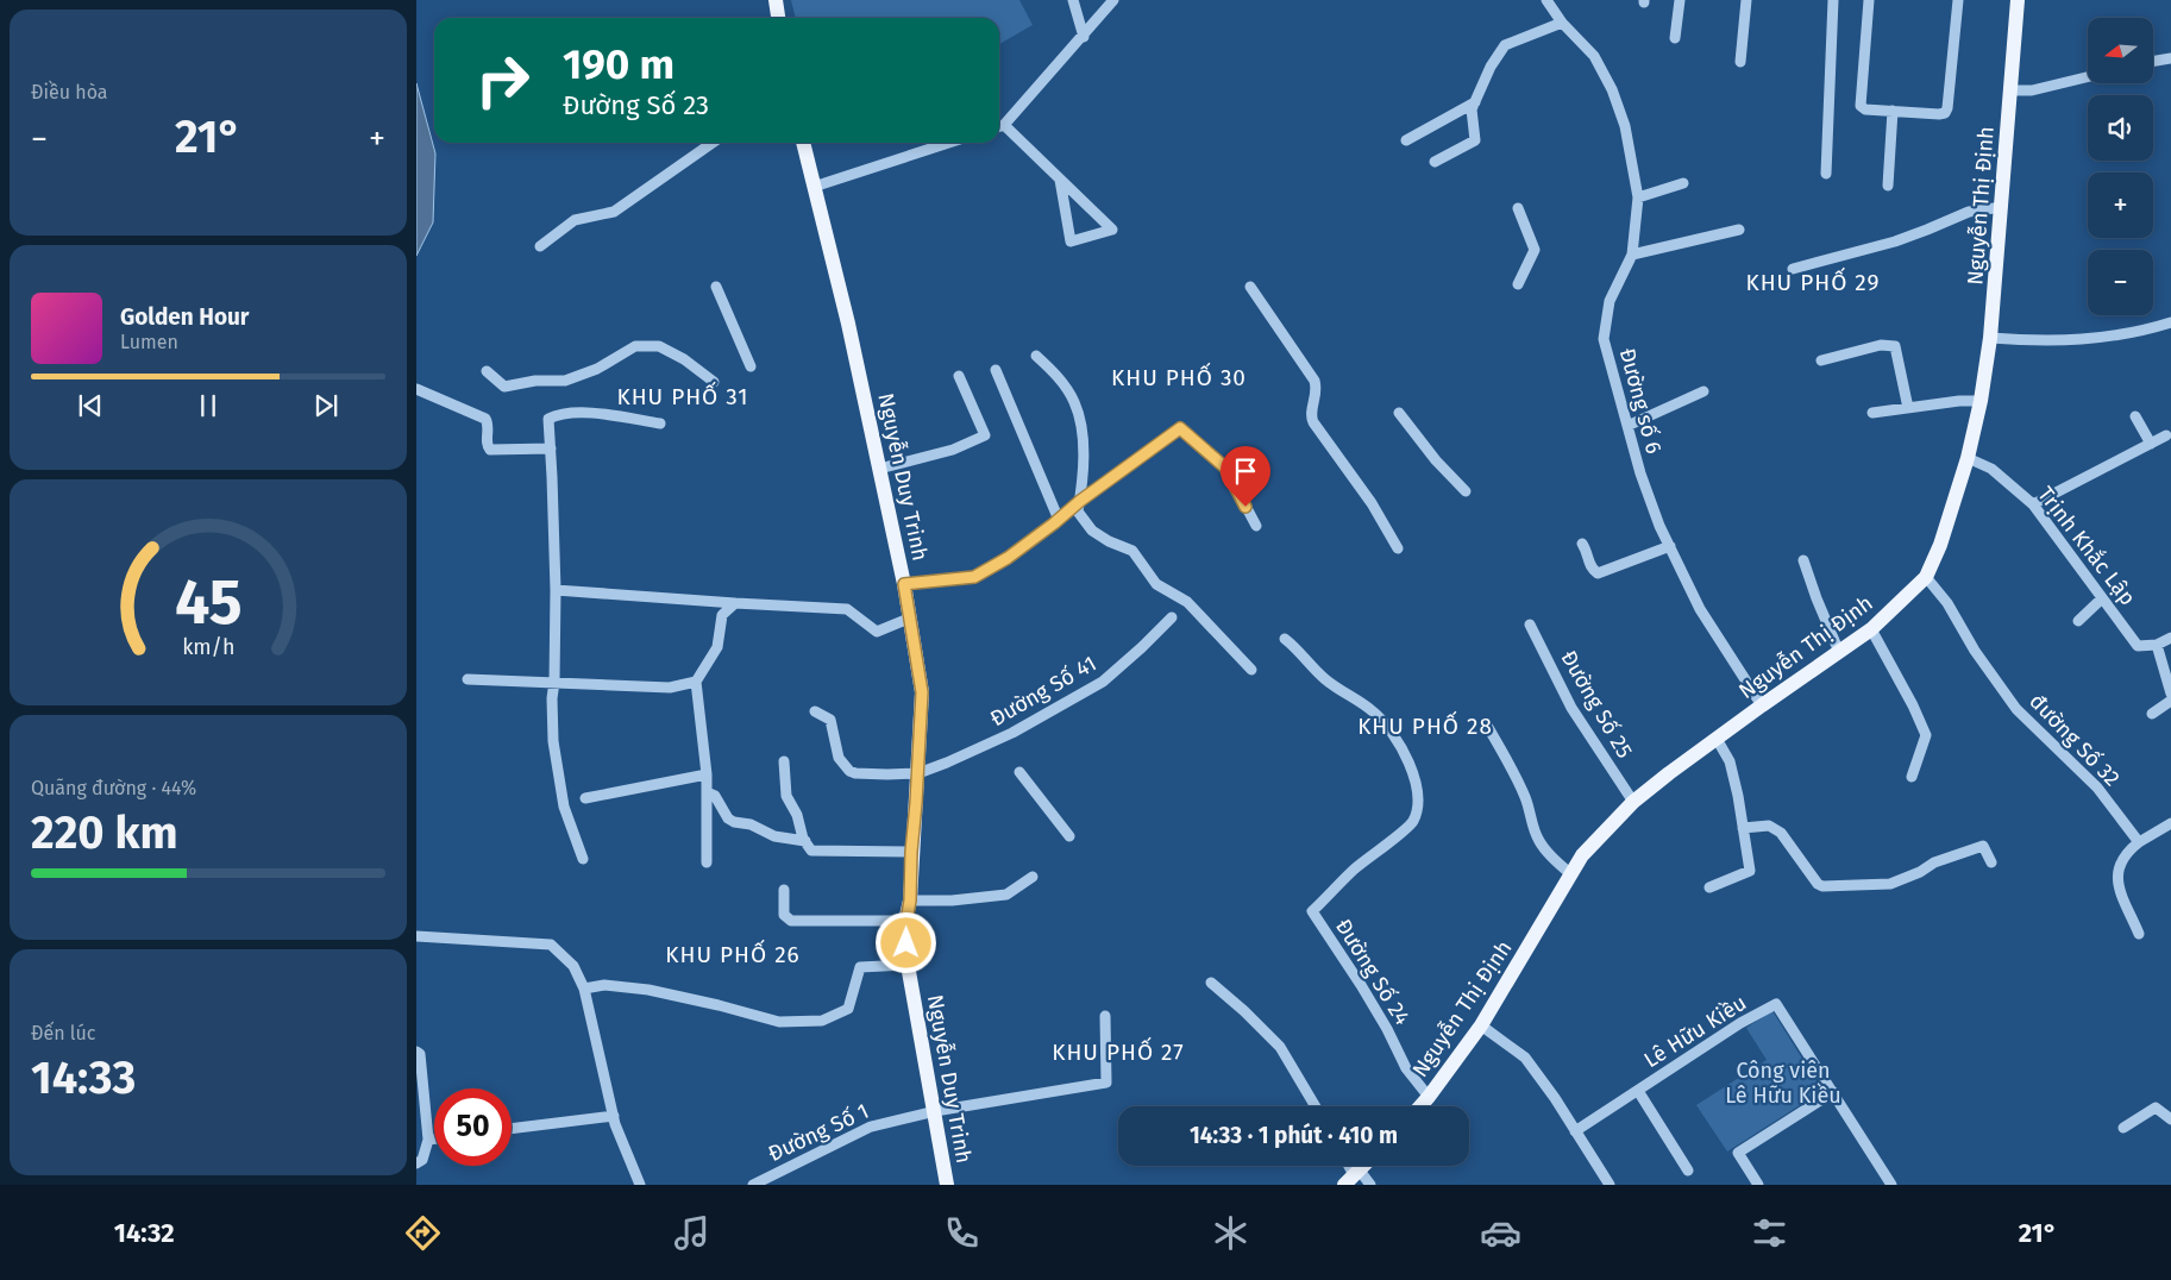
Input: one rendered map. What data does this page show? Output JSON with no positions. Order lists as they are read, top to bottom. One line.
{"streets":{"main road":["Nguyễn Thị Định","Nguyễn Duy Trinh"],"street":["Đường số 6","Trịnh Khắc Lập","Đường Số 41","Đường Số 25","đường Số 32","Đường Số 24","Lê Hữu Kiều","Đường Số 1"]},"crossings":[["Nguyễn Thị Định","Đường số 6"],["Nguyễn Thị Định","Trịnh Khắc Lập"],["Nguyễn Thị Định","Đường Số 25"],["Nguyễn Thị Định","đường Số 32"],["Nguyễn Thị Định","Đường Số 24"],["Nguyễn Duy Trinh","Đường Số 41"],["Nguyễn Duy Trinh","Đường Số 1"]],"districts":["KHU PHỐ 29","KHU PHỐ 30","KHU PHỐ 31","KHU PHỐ 28","KHU PHỐ 26","KHU PHỐ 27"],"parks":["Công viên Lê Hữu Kiều"],"north":"left","page":{"tile":["Điều hòa",["Quãng đường · 44%","220 km"],["Đến lúc","14:33"]],"map_buttons":["+","−"],"turn":["190 m","Đường Số 23"],"heat":["−","21°","+"],"song":["Golden Hour","Lumen"],"limit":"50","trip":"14:33 · 1 phút · 410 m","tabs":["14:32","21°"],"gauge":["45","km/h"]}}
